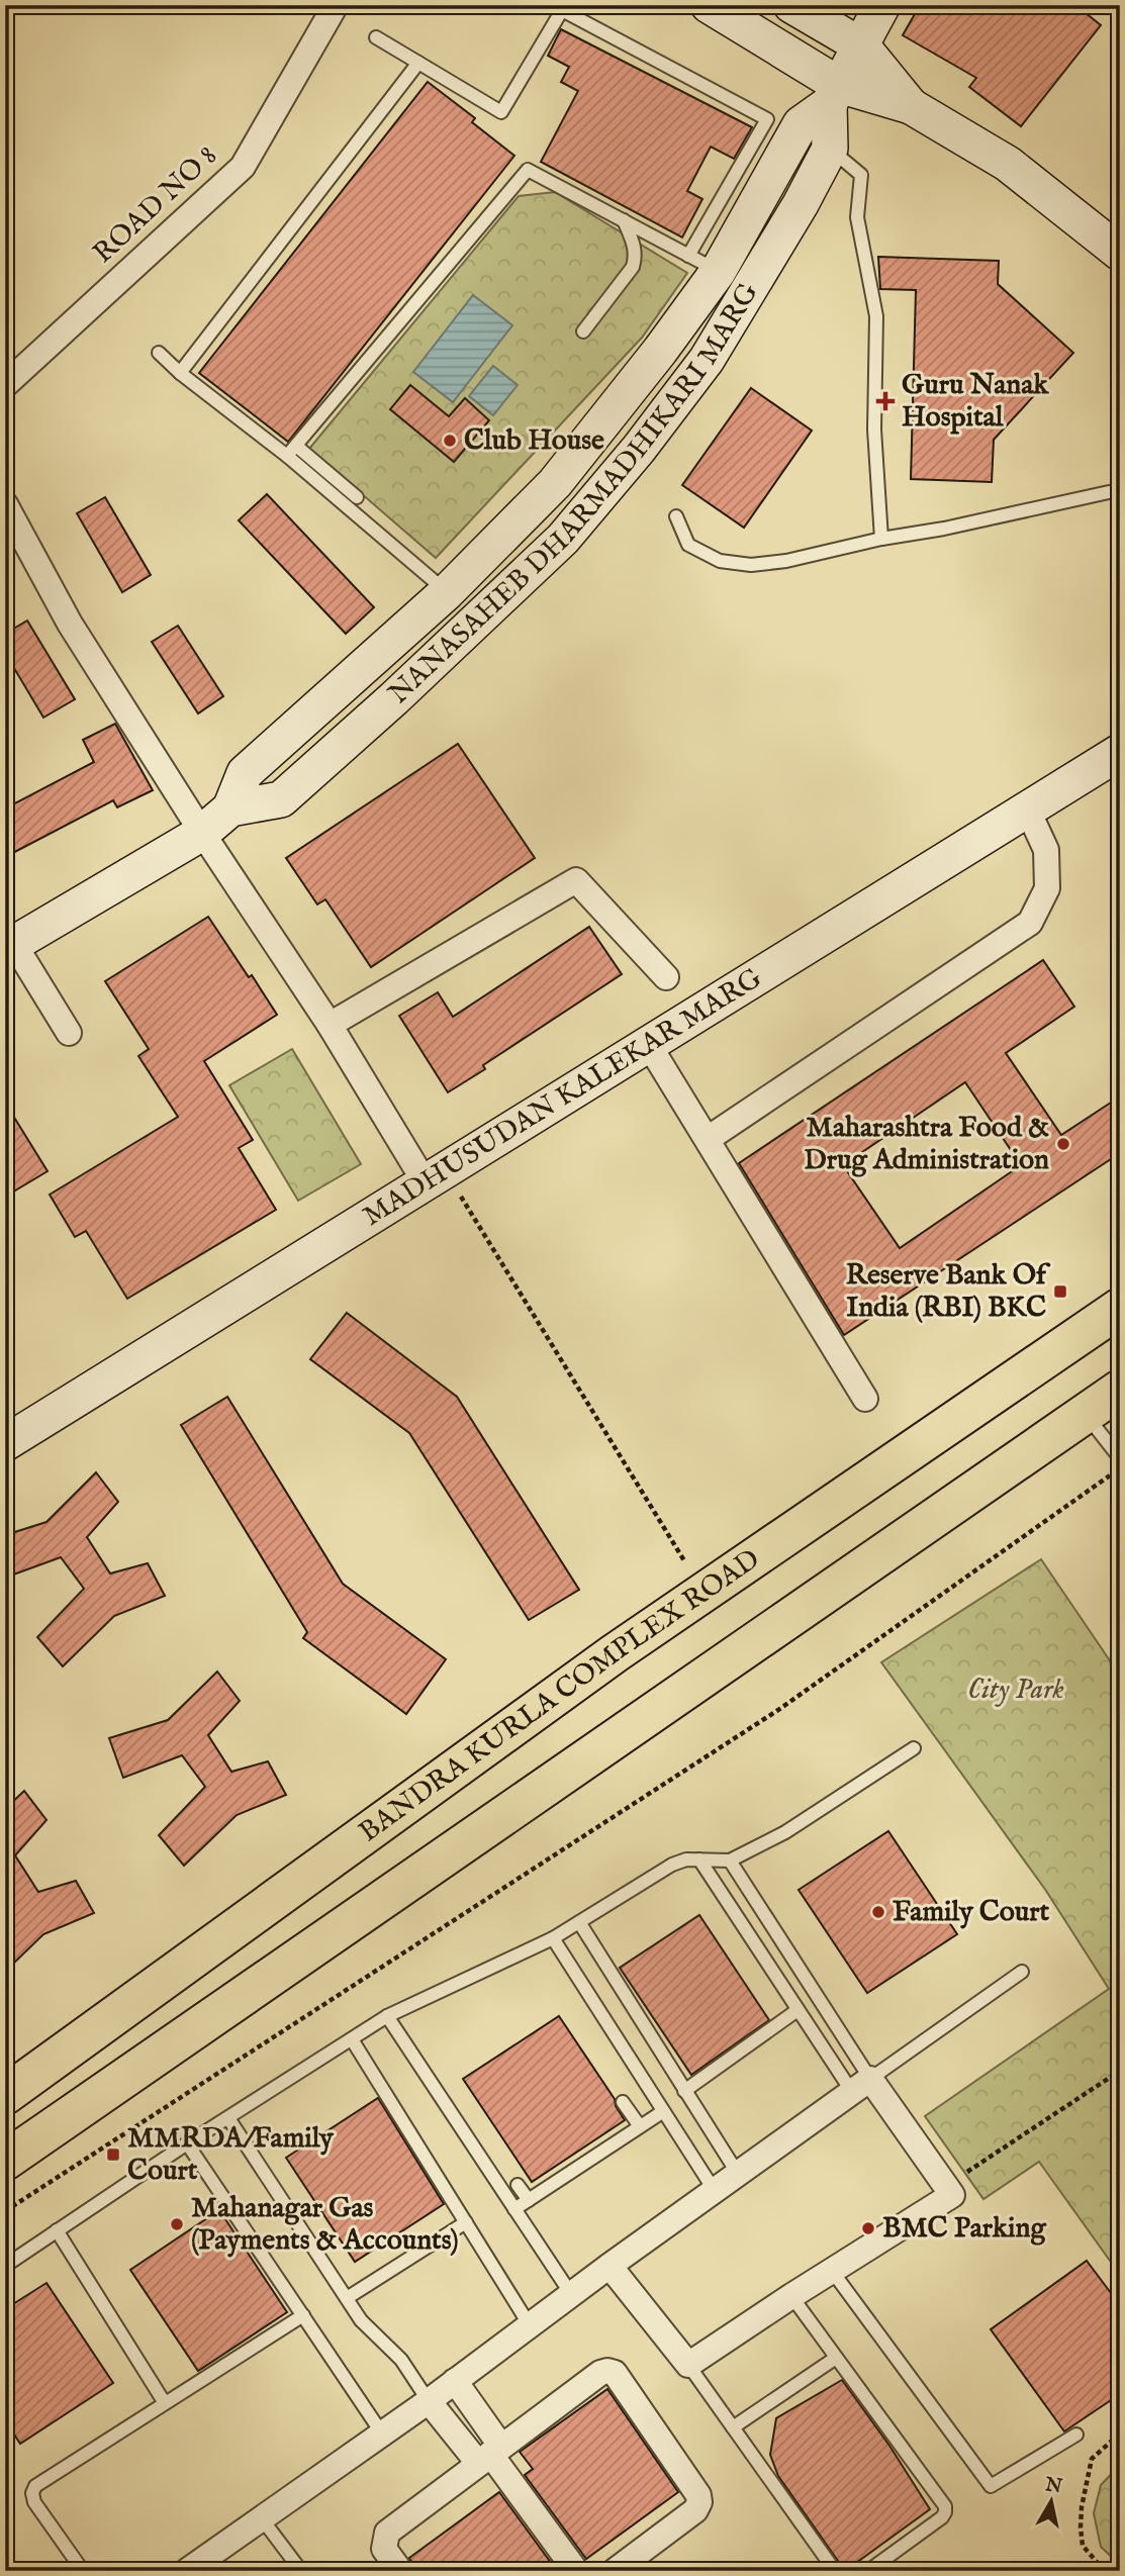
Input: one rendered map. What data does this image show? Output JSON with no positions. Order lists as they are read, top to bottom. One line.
{"streets":{"main road":["BANDRA KURLA COMPLEX ROAD"],"street":["ROAD NO 8","NANASAHEB DHARMADHIKARI MARG","MADHUSUDAN KALEKAR MARG"]},"parks":["City Park"],"places":{"health":["Guru Nanak Hospital"],"other":["Club House","Maharashtra Food & Drug Administration","Family Court","Mahanagar Gas (Payments & Accounts)","BMC Parking"],"transit":["Reserve Bank Of India (RBI) BKC","MMRDA/Family Court"]},"north":"top"}
